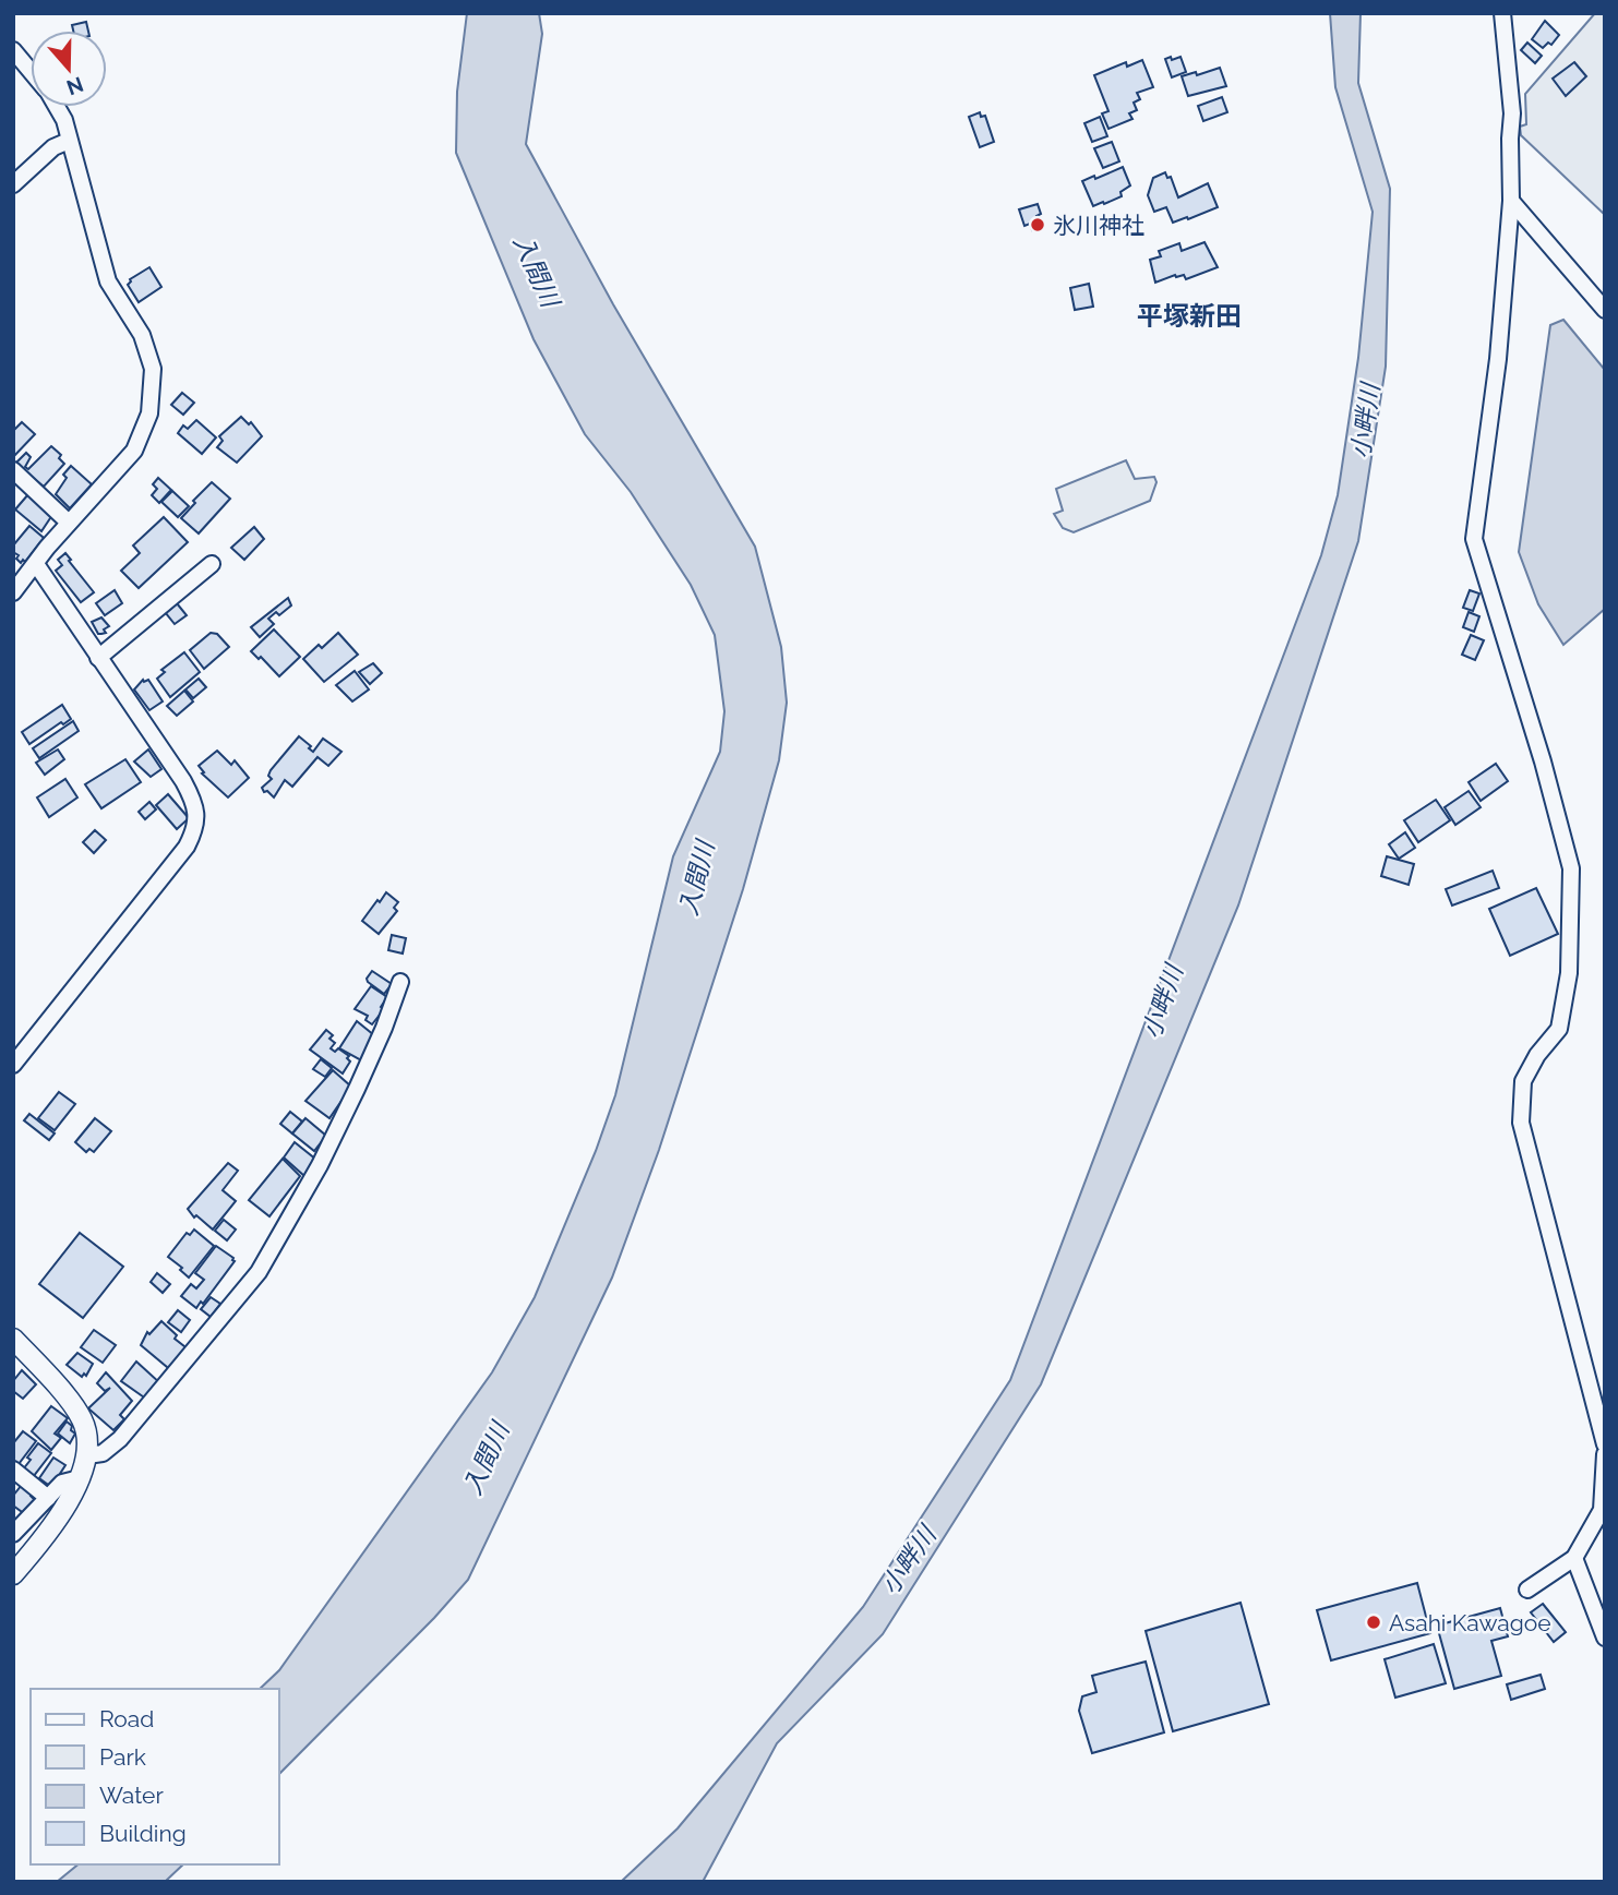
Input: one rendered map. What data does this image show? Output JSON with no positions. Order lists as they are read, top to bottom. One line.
{"districts":["平塚新田"],"water":["入間川","小畔川"],"places":["氷川神社","Asahi Kawagoe"],"legend":["Road","Park","Water","Building"],"north":"bottom"}
